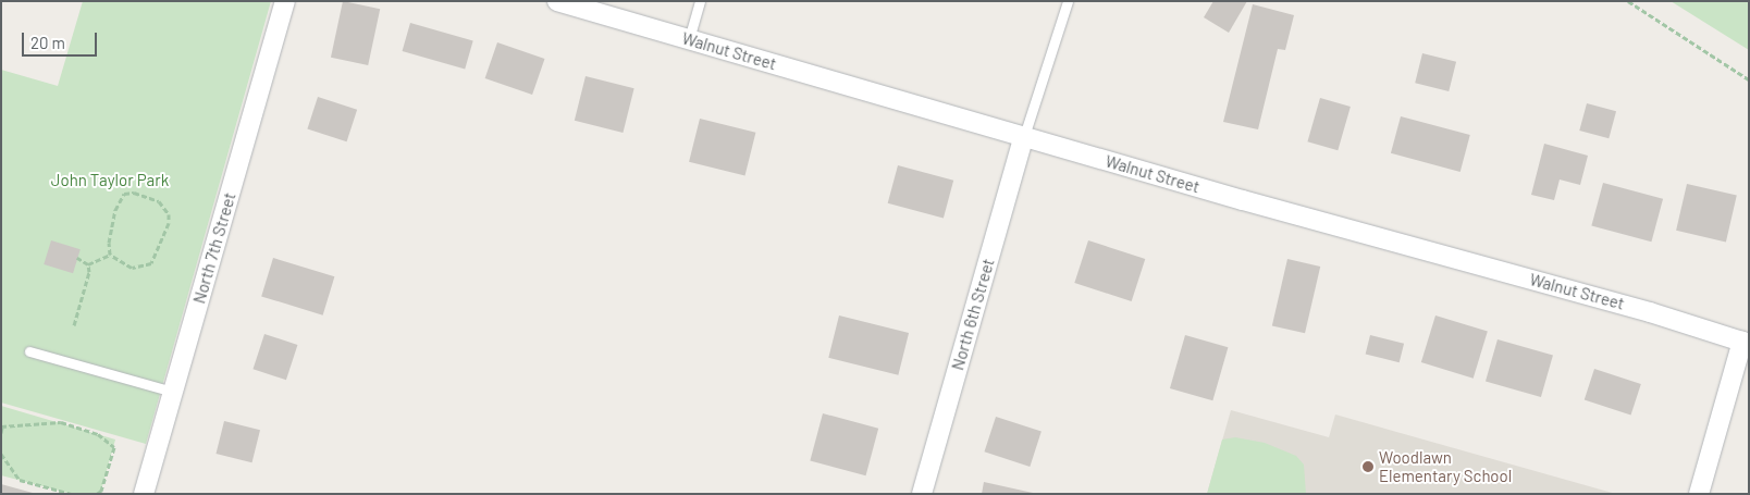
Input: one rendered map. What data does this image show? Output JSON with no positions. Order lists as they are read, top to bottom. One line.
{"streets":{"street":["Walnut Street","North 7th Street","North 6th Street"]},"crossings":[["Walnut Street","North 6th Street"]],"parks":["John Taylor Park"],"places":["Woodlawn Elementary School"],"scale_bar":"20 m"}
